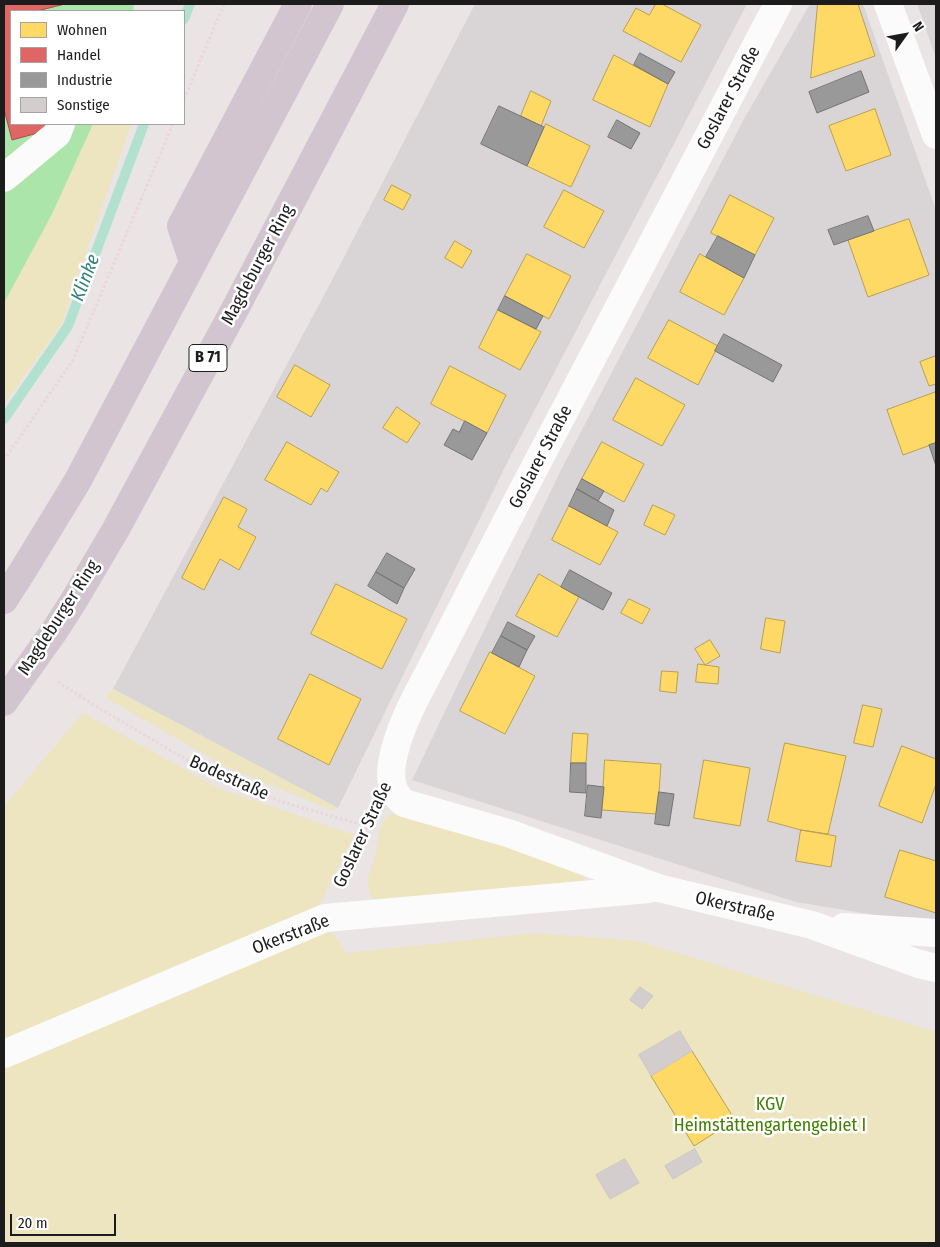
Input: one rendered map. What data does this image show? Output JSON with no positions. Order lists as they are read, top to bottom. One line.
{"streets":{"highway":["Magdeburger Ring","B 71"],"street":["Goslarer Straße","Okerstraße"],"path":["Bodestraße"]},"crossings":[["Goslarer Straße","Bodestraße"],["Goslarer Straße","Okerstraße"]],"water":["Klinke"],"parks":["KGV Heimstättengartengebiet I"],"legend":["Wohnen","Handel","Industrie","Sonstige"],"scale_bar":"20 m","north":"top right"}
